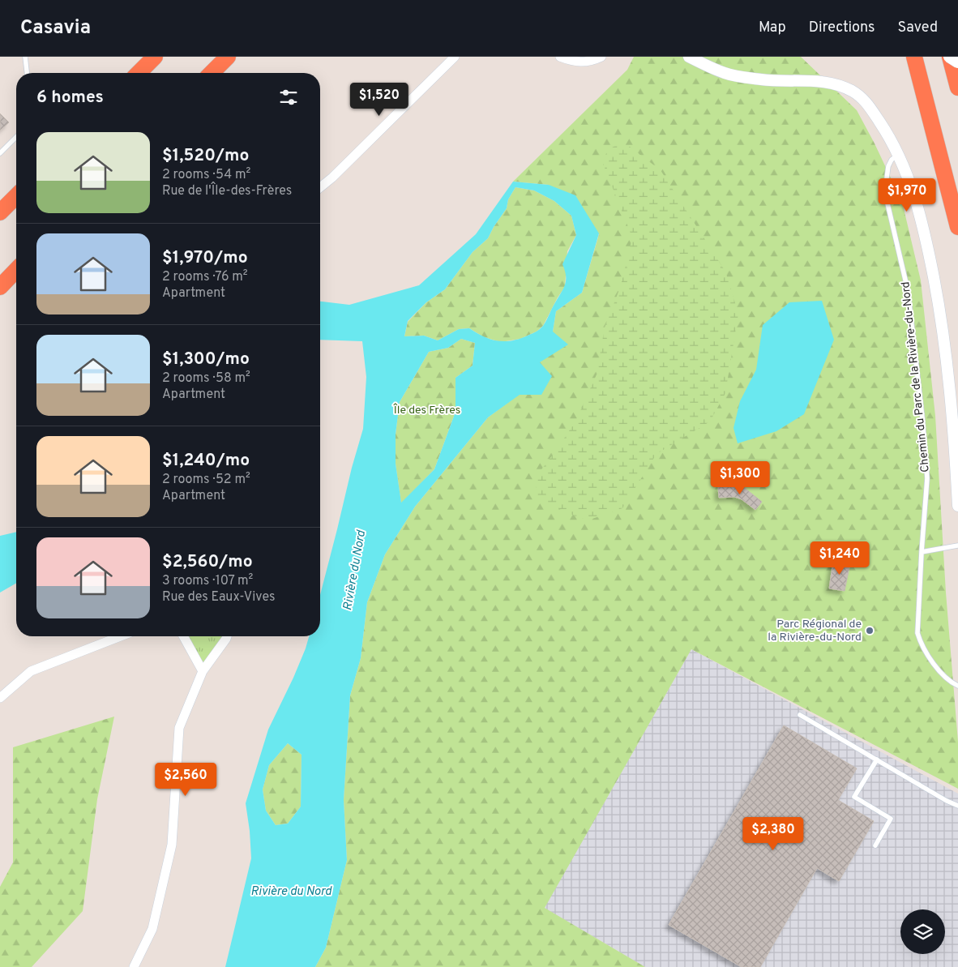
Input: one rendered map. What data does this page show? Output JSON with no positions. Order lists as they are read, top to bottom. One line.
{"streets":{"lane":["Chemin du Parc de la Rivière-du-Nord"]},"water":["Rivière du Nord"],"parks":["Île des Frères"],"places":["Parc Régional de la Rivière-du-Nord"],"page":{"header":"Casavia","nav":["Map","Directions","Saved"],"heading":"6 homes","price":["$1,520","$1,970","$1,300","$1,240","$2,560","$2,380"],"list":[{"name":"$1,520/mo","note":"2 rooms · 54 m² · Rue de l'Île-des-Frères"},{"name":"$1,970/mo","note":"2 rooms · 76 m² · Apartment"},{"name":"$1,300/mo","note":"2 rooms · 58 m² · Apartment"},{"name":"$1,240/mo","note":"2 rooms · 52 m² · Apartment"},{"name":"$2,560/mo","note":"3 rooms · 107 m² · Rue des Eaux-Vives"}]}}
